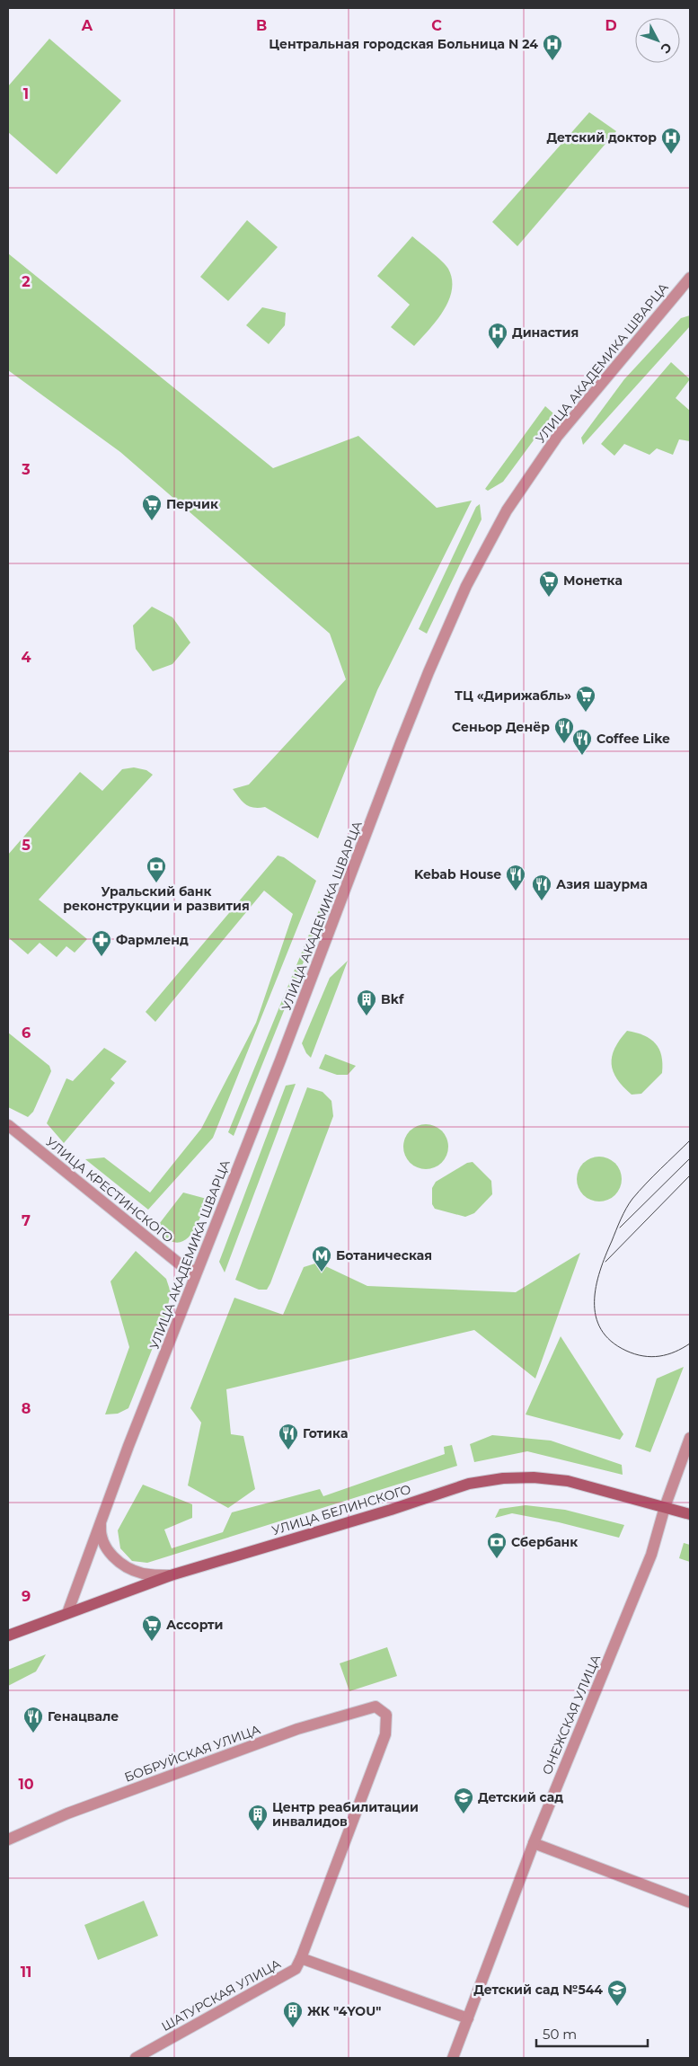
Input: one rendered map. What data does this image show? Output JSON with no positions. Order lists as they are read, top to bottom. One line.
{"streets":{"main road":["УЛИЦА БЕЛИНСКОГО"],"street":["УЛИЦА АКАДЕМИКА ШВАРЦА","УЛИЦА КРЕСТИНСКОГО","ОНЕЖСКАЯ УЛИЦА","БОБРУЙСКАЯ УЛИЦА","ШАТУРСКАЯ УЛИЦА"]},"crossings":[["УЛИЦА АКАДЕМИКА ШВАРЦА","УЛИЦА КРЕСТИНСКОГО"],["УЛИЦА АКАДЕМИКА ШВАРЦА","УЛИЦА БЕЛИНСКОГО"],["УЛИЦА БЕЛИНСКОГО","ОНЕЖСКАЯ УЛИЦА"],["БОБРУЙСКАЯ УЛИЦА","ШАТУРСКАЯ УЛИЦА"]],"places":{"hospital":["Центральная городская Больница N 24","Детский доктор","Династия"],"supermarket":["Перчик","Монетка","ТЦ «Дирижабль»","Ассорти"],"restaurant":["Сеньор Денёр","Coffee Like","Kebab House","Азия шаурма","Готика","Генацвале"],"bank":["Уральский банк реконструкции и развития","Сбербанк"],"pharmacy":["Фармленд"],"building":["Bkf","Центр реабилитации инвалидов","ЖК \"4YOU\""],"metro station":["Ботаническая"],"school or university":["Детский сад","Детский сад №544"]},"scale_bar":"50 m","north":"bottom right","grid":{"columns":["A","B","C","D"],"rows":["1","2","3","4","5","6","7","8","9","10","11"]}}
